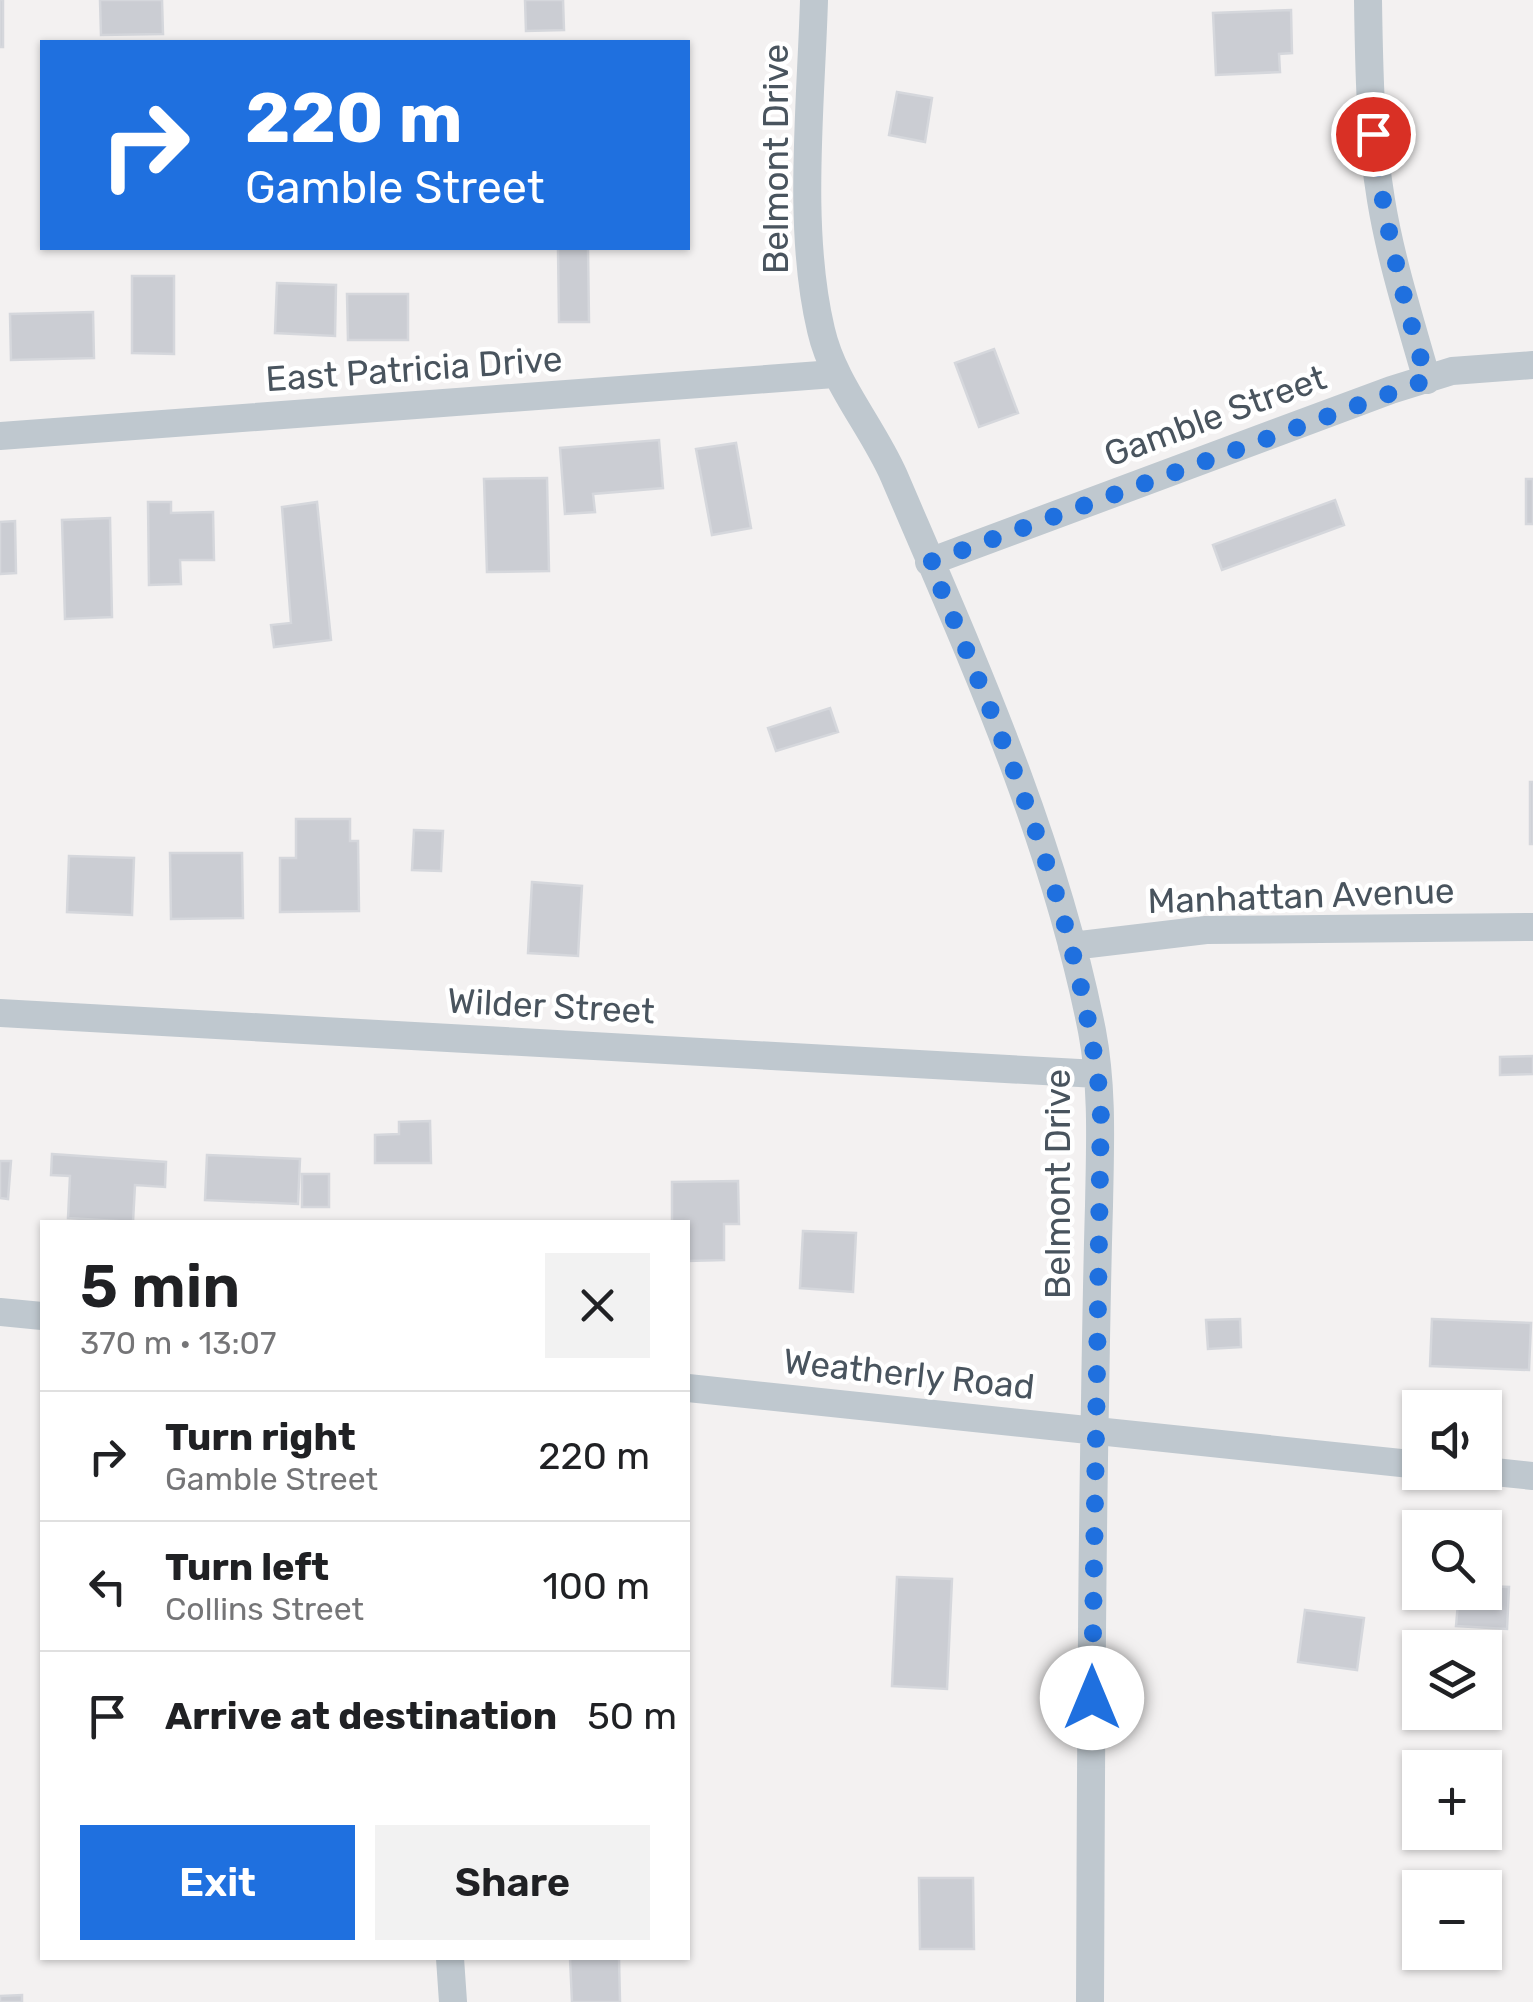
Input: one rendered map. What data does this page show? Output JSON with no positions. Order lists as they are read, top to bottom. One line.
{"streets":{"street":["Belmont Drive","East Patricia Drive","Gamble Street","Manhattan Avenue","Wilder Street","Weatherly Road"]},"crossings":[["Belmont Drive","East Patricia Drive"],["Belmont Drive","Gamble Street"],["Belmont Drive","Manhattan Avenue"],["Belmont Drive","Wilder Street"],["Belmont Drive","Weatherly Road"]],"page":{"turn":["220 m","Gamble Street"],"heading":["5 min","370 m · 13:07"],"map_buttons":["+","−"],"list":[{"name":"Turn right","note":"Gamble Street","value":"220 m"},{"name":"Turn left","note":"Collins Street","value":"100 m"},{"name":"Arrive at destination","value":"50 m"}],"buttons":["Exit","Share"]}}
